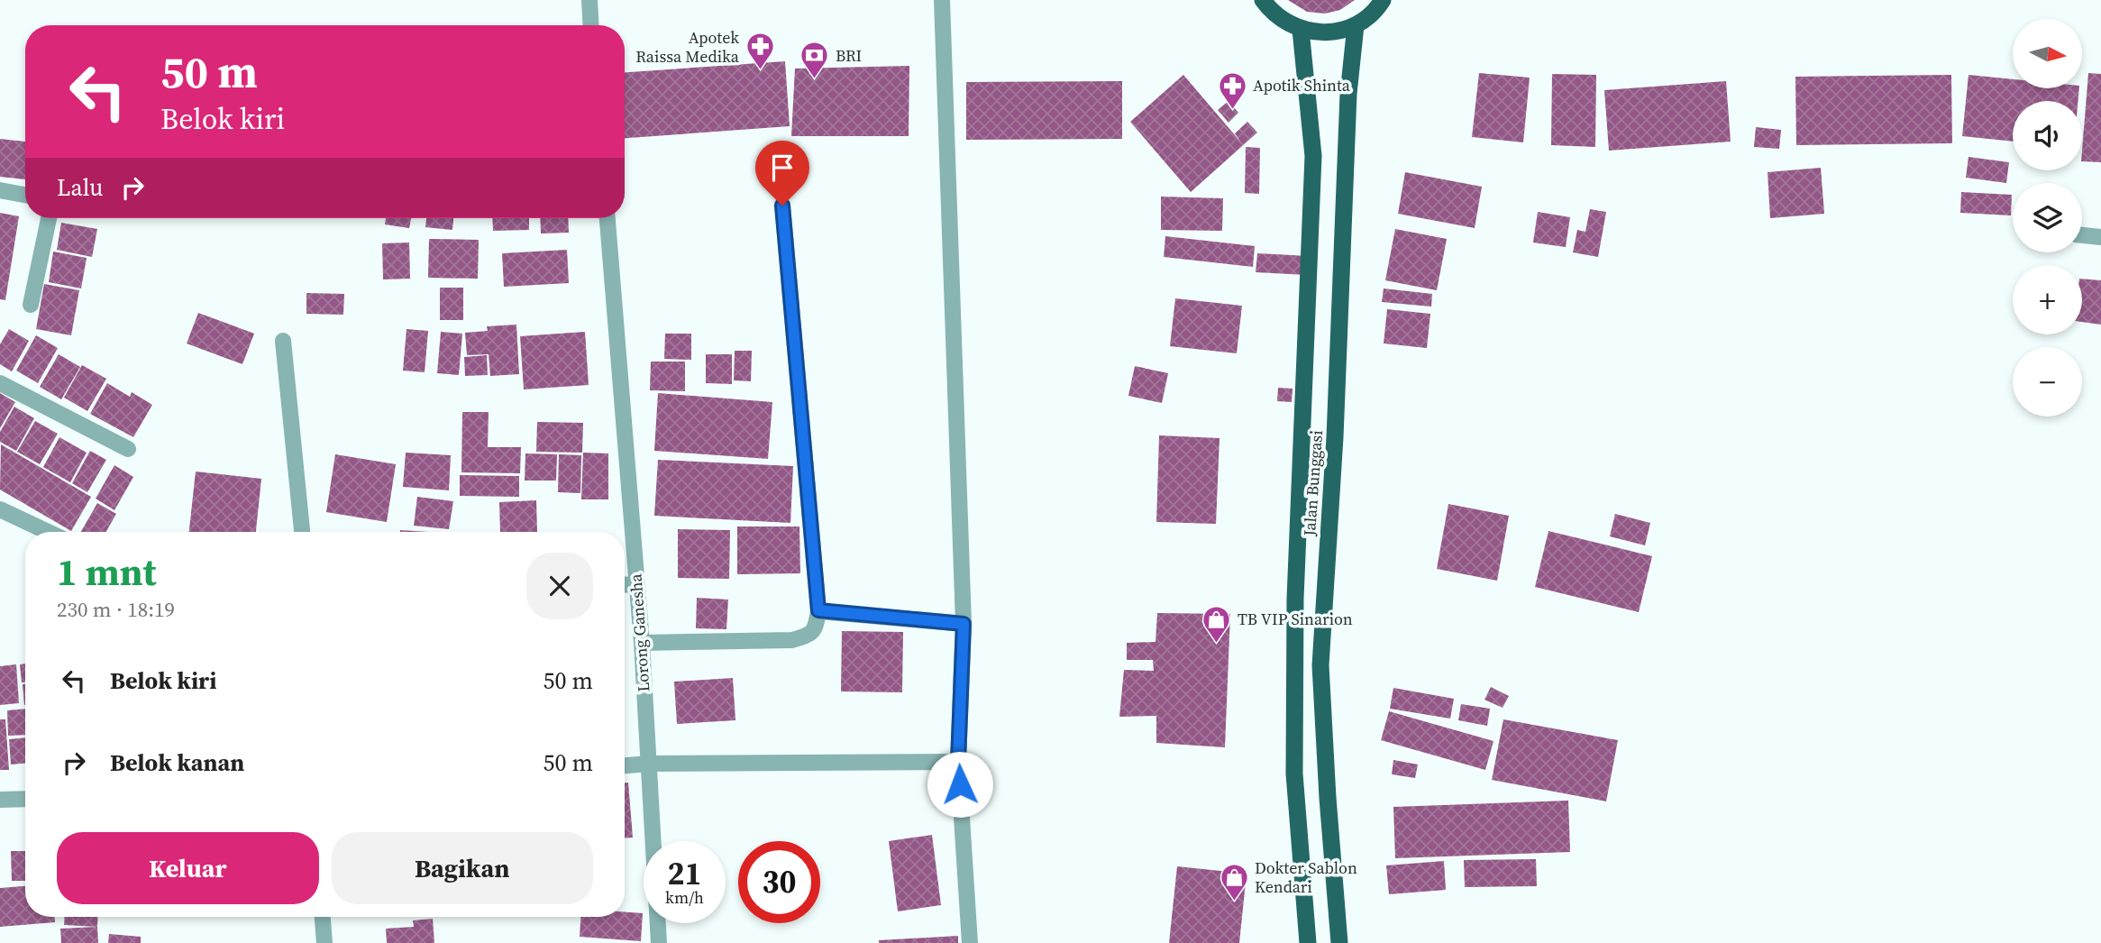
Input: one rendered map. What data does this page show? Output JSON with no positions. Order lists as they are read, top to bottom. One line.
{"streets":{"highway":["Jalan Bunggasi"],"street":["Lorong Ganesha"]},"places":{"pharmacy":["Apotek Raissa Medika","Apotik Shinta"],"bank":["BRI"],"shop":["TB VIP Sinarion","Dokter Sablon Kendari"]},"north":"right","page":{"map_buttons":["+","−"],"turn":["50 m","Belok kiri"],"then":"Lalu","heading":["1 mnt","230 m · 18:19"],"list":[{"name":"Belok kiri","value":"50 m"},{"name":"Belok kanan","value":"50 m"}],"buttons":["Keluar","Bagikan"],"speed":"21 km/h","limit":"30"}}
